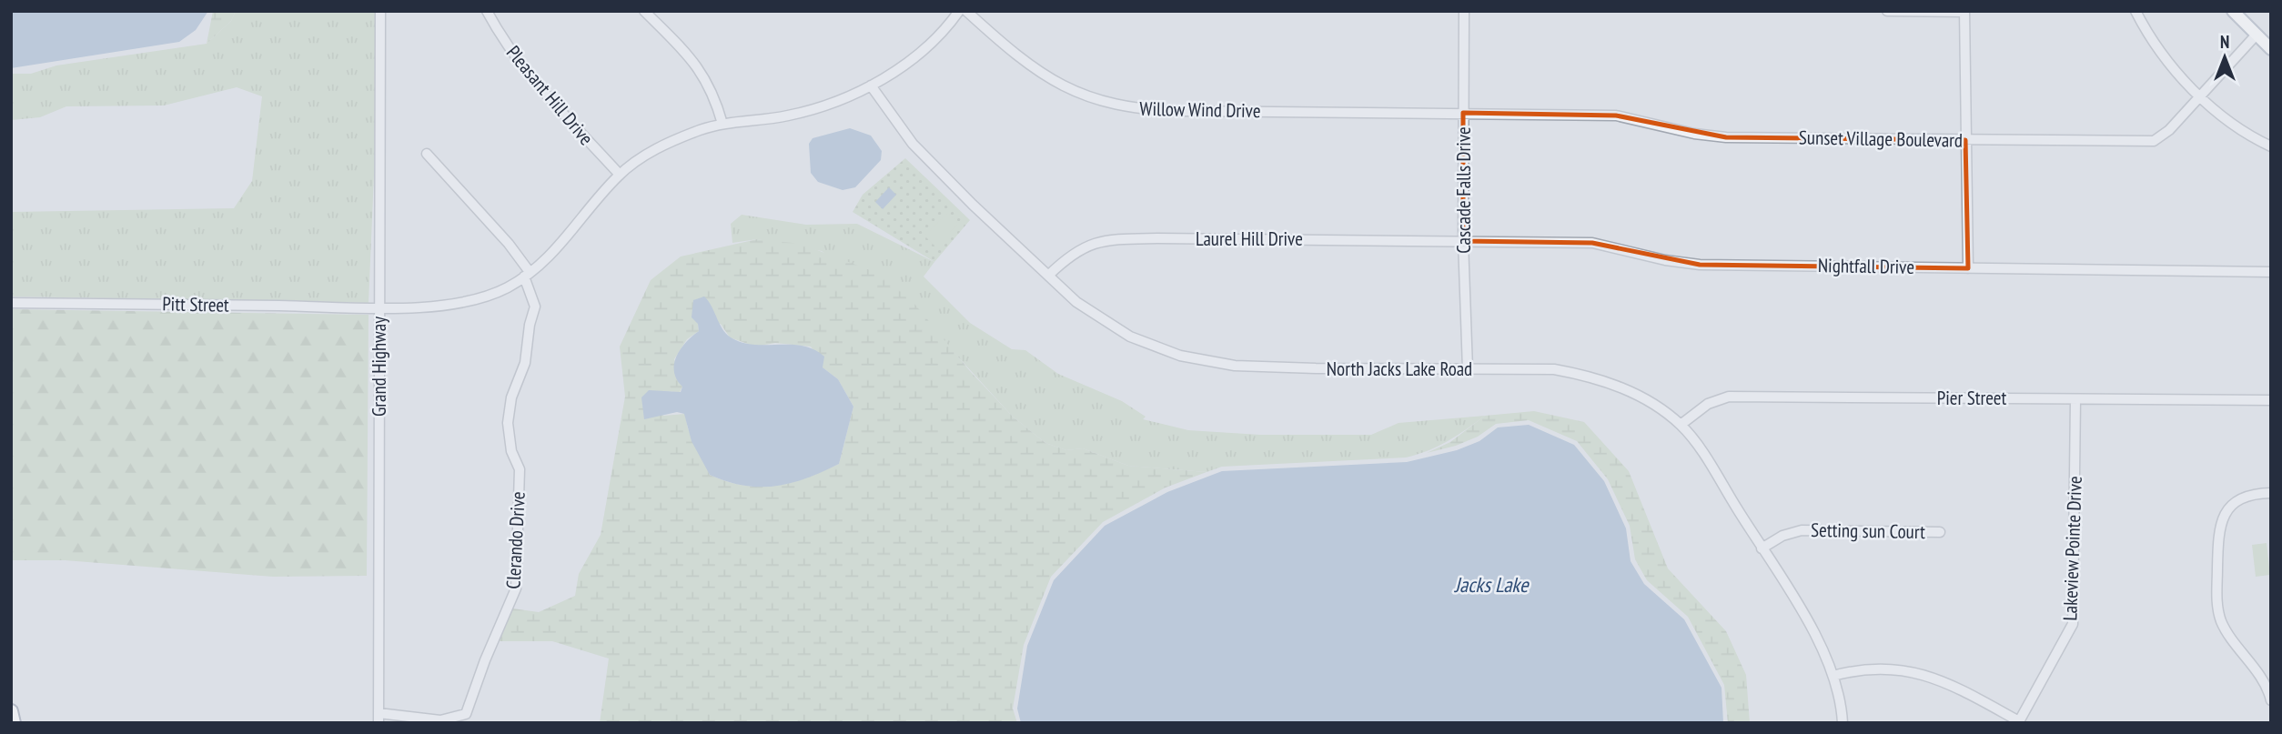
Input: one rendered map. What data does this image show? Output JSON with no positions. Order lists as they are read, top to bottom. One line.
{"streets":{"street":["Pleasant Hill Drive","Willow Wind Drive","Sunset Village Boulevard","Cascade Falls Drive","Laurel Hill Drive","Nightfall Drive","Pitt Street","Grand Highway","North Jacks Lake Road","Pier Street","Setting sun Court","Clerando Drive","Lakeview Pointe Drive"]},"crossings":[["Willow Wind Drive","Sunset Village Boulevard"],["Willow Wind Drive","Cascade Falls Drive"],["Sunset Village Boulevard","Cascade Falls Drive"],["Cascade Falls Drive","Laurel Hill Drive"],["Cascade Falls Drive","Nightfall Drive"],["Cascade Falls Drive","North Jacks Lake Road"],["Laurel Hill Drive","Nightfall Drive"],["Laurel Hill Drive","North Jacks Lake Road"],["Pitt Street","Grand Highway"],["Grand Highway","Clerando Drive"],["North Jacks Lake Road","Pier Street"],["North Jacks Lake Road","Setting sun Court"],["Pier Street","Lakeview Pointe Drive"]],"water":["Jacks Lake"],"north":"top"}
